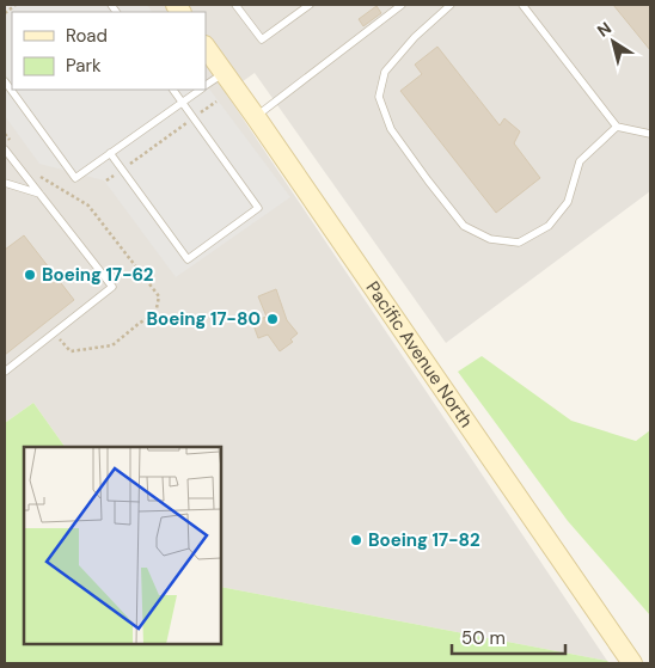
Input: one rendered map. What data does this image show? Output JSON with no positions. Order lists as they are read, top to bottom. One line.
{"streets":{"street":["Pacific Avenue North"]},"places":["Boeing 17-62","Boeing 17-80","Boeing 17-82"],"legend":["Road","Park"],"scale_bar":"50 m","north":"top left"}
